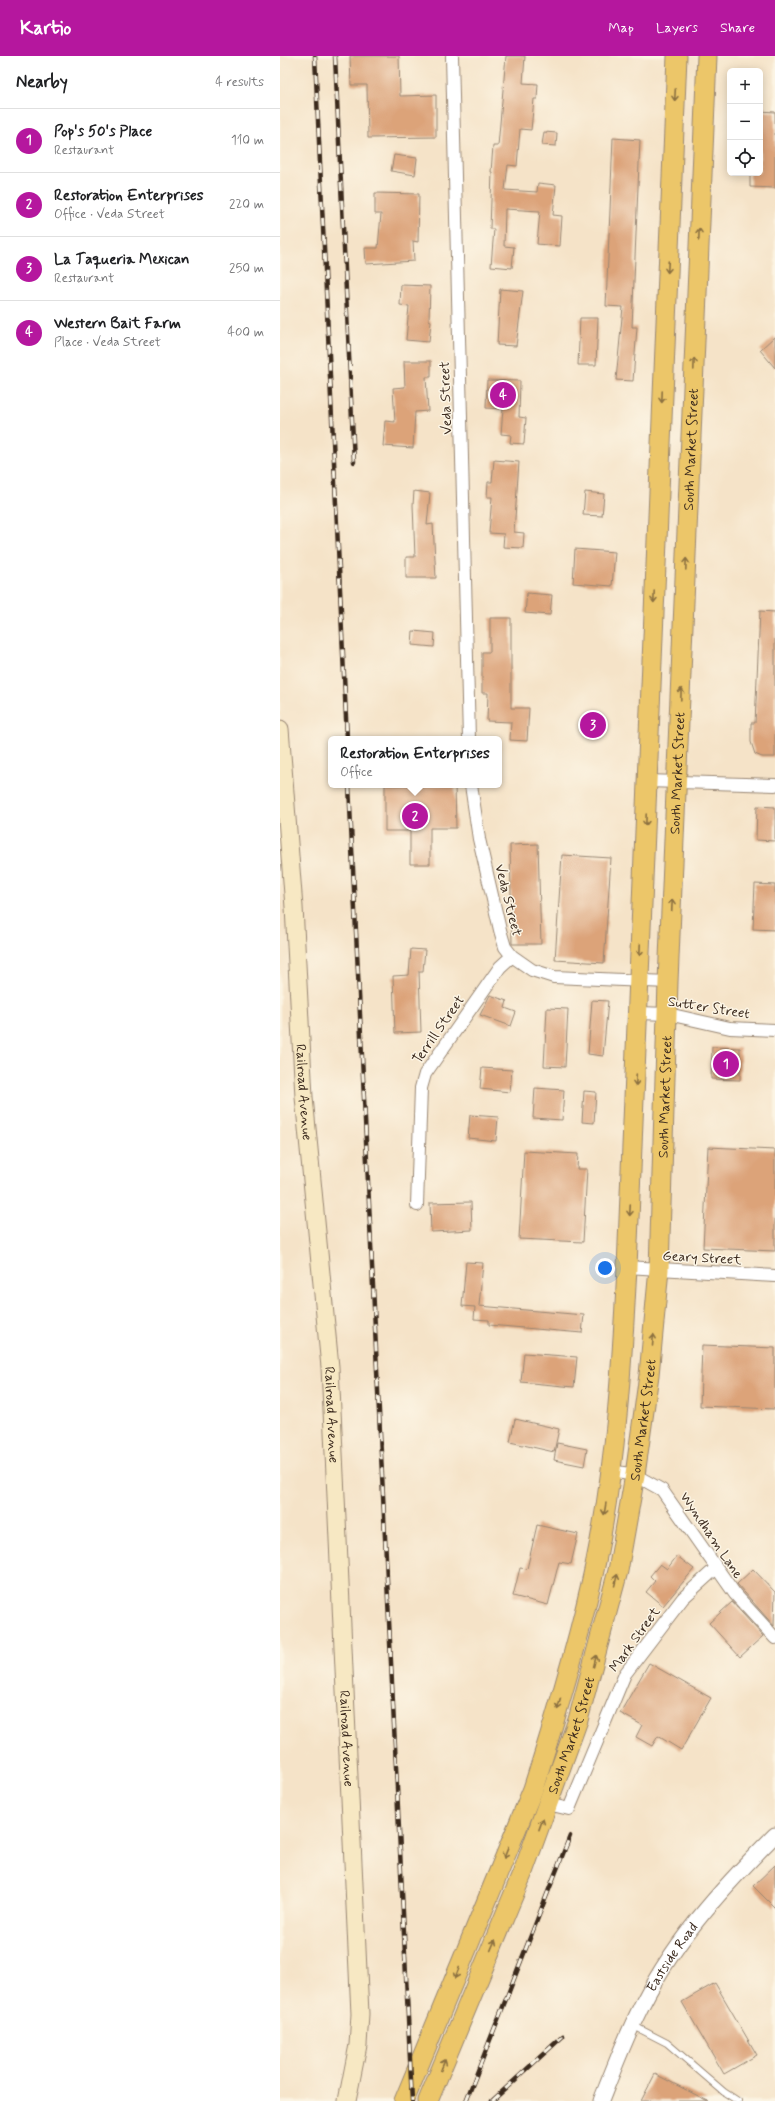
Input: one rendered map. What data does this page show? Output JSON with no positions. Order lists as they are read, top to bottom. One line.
{"streets":{"main road":["South Market Street","Railroad Avenue"],"street":["Veda Street","Sutter Street","Terrill Street","Geary Street","Wyndham Lane","Mark Street","Eastside Road"]},"crossings":[["Veda Street","South Market Street"],["Veda Street","Terrill Street"],["South Market Street","Sutter Street"],["South Market Street","Geary Street"],["South Market Street","Wyndham Lane"],["South Market Street","Mark Street"],["Wyndham Lane","Mark Street"]],"page":{"header":"Kartio","nav":["Map","Layers","Share"],"heading":["Nearby","4 results"],"map_buttons":["+","−"],"list":[{"mark":"1","name":"Pop's 50's Place","note":"Restaurant","value":"110 m"},{"mark":"2","name":"Restoration Enterprises","note":"Office · Veda Street","value":"220 m"},{"mark":"3","name":"La Taqueria Mexican","note":"Restaurant","value":"250 m"},{"mark":"4","name":"Western Bait Farm","note":"Place · Veda Street","value":"400 m"}],"pins":["4","3","2","1"],"popup":["Restoration Enterprises","Office"]}}
